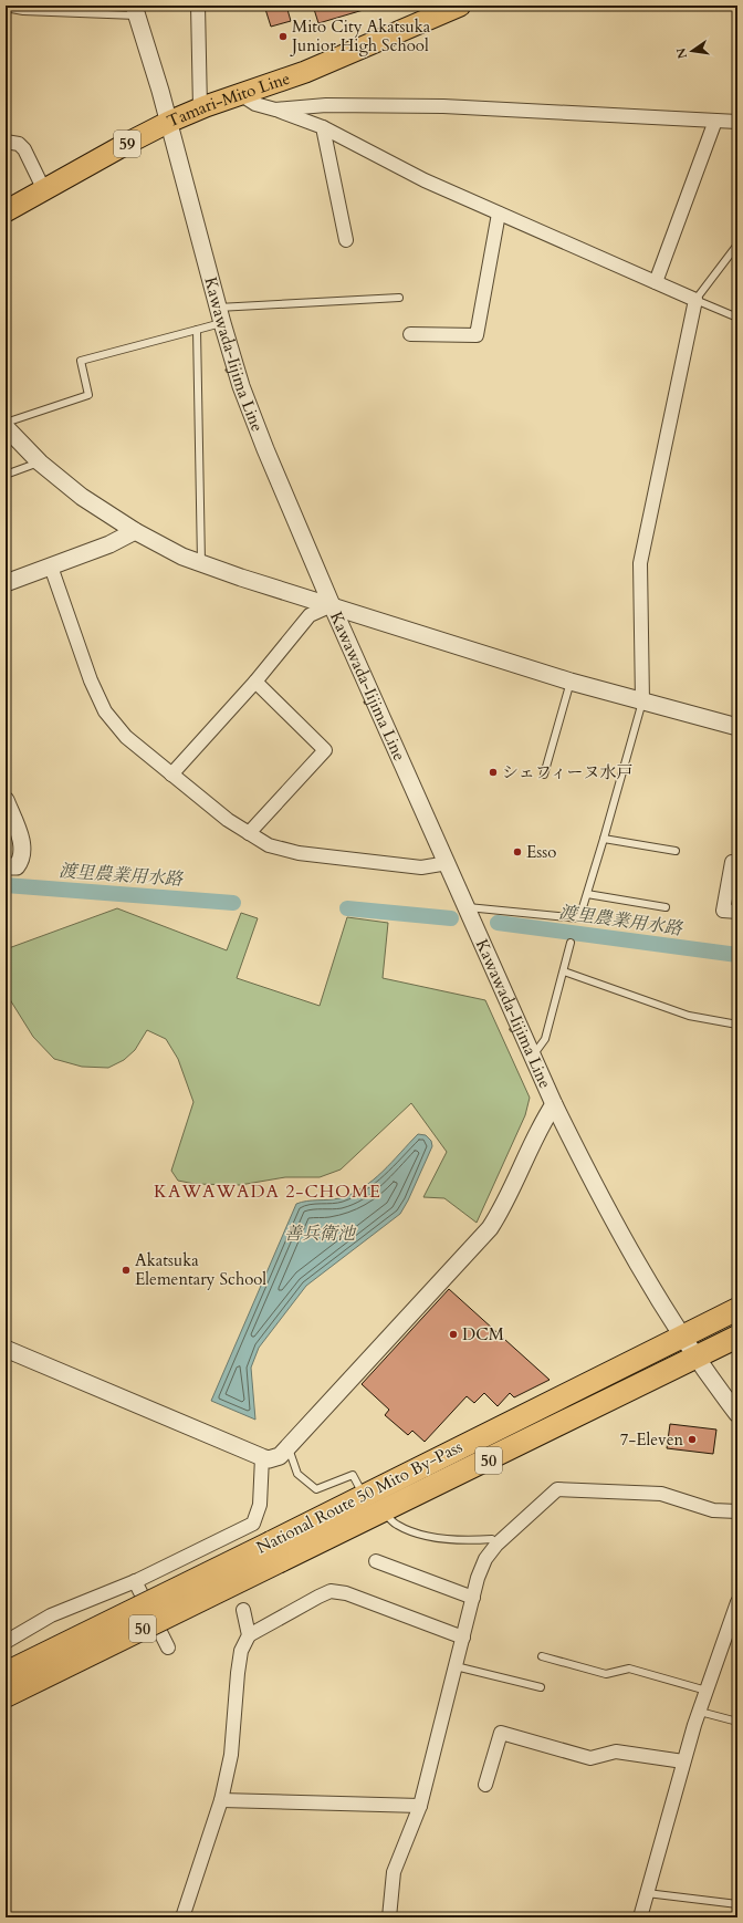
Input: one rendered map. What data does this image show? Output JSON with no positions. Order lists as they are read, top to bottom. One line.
{"streets":{"highway":["50","National Route 50 Mito By-Pass"],"main road":["Tamari-Mito Line","59"],"street":["Kawawada-Iijima Line"]},"crossings":[["Tamari-Mito Line","Kawawada-Iijima Line"],["Kawawada-Iijima Line","National Route 50 Mito By-Pass"]],"districts":["KAWAWADA 2-CHOME"],"water":["渡里農業用水路","善兵衛池"],"places":["Mito City Akatsuka Junior High School","シェフィーヌ水戸","Esso","Akatsuka Elementary School","DCM","7-Eleven"],"north":"left"}
